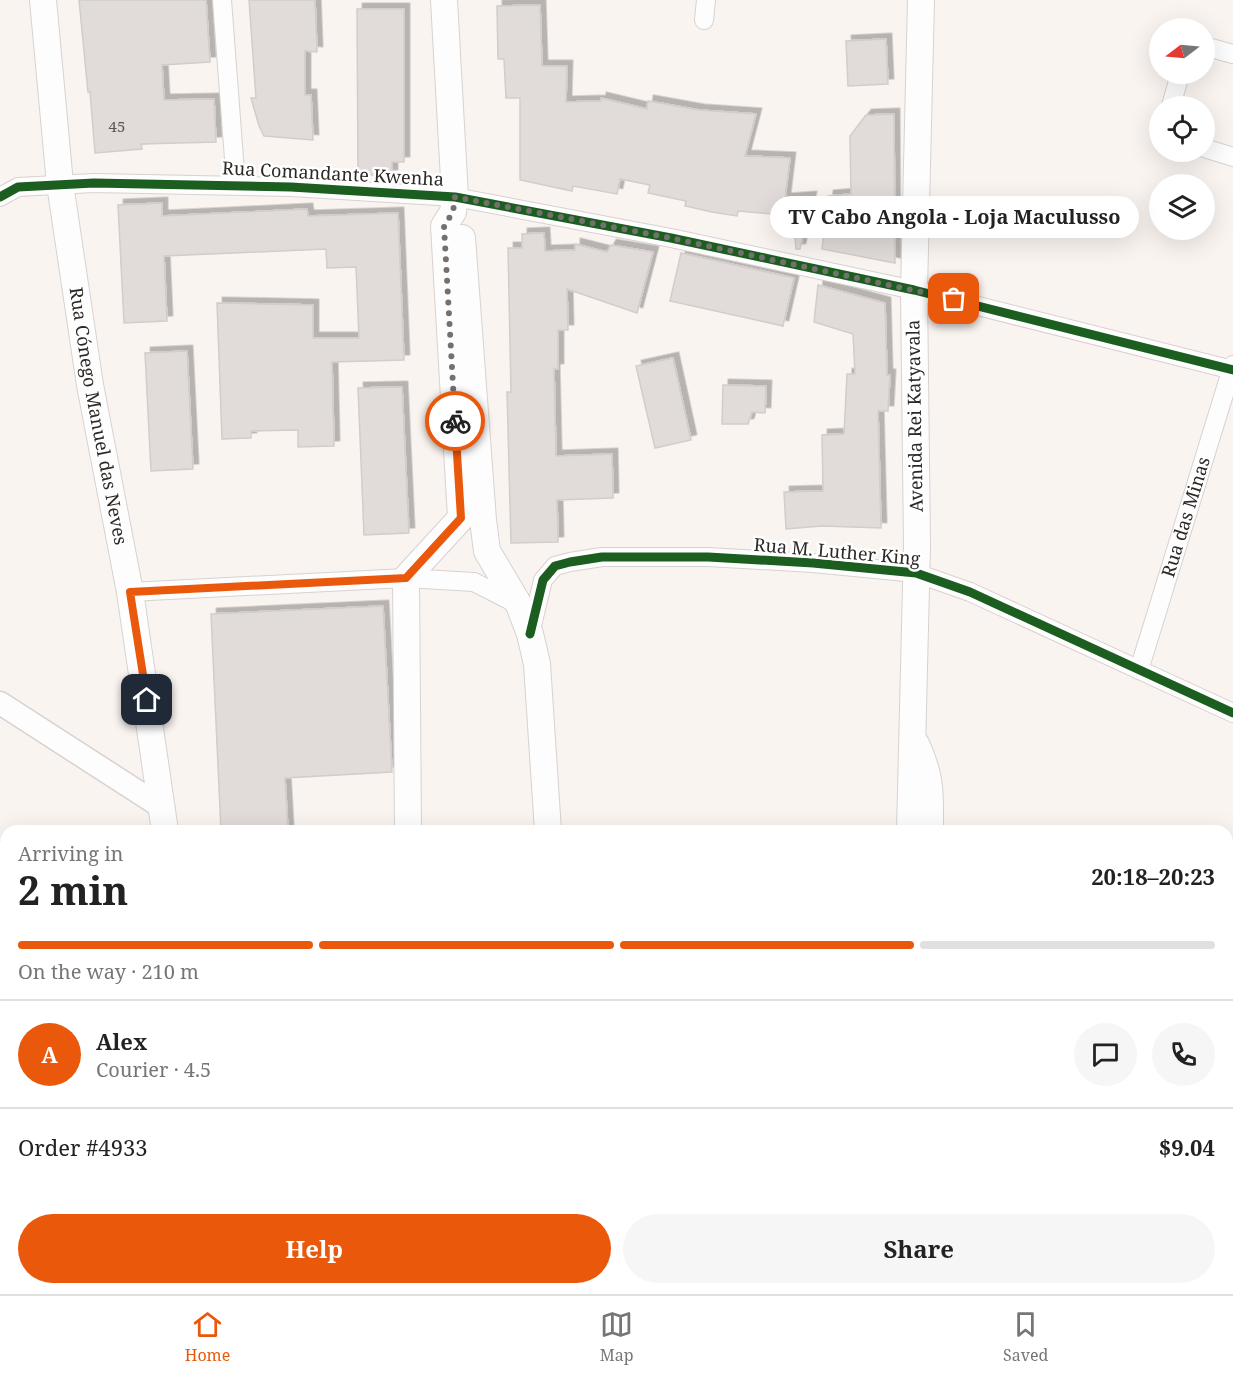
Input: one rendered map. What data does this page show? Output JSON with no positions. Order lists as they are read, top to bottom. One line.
{"streets":{"main road":["Rua Cónego Manuel das Neves","Avenida Rei Katyavala"],"street":["Rua Comandante Kwenha","Rua das Minas","Rua M. Luther King"]},"crossings":[["Rua Comandante Kwenha","Rua Cónego Manuel das Neves"],["Rua Comandante Kwenha","Avenida Rei Katyavala"],["Rua Comandante Kwenha","Rua das Minas"],["Avenida Rei Katyavala","Rua M. Luther King"],["Rua das Minas","Rua M. Luther King"]],"places":["TV Cabo Angola - Loja Maculusso"],"house_numbers":["45"],"north":"left","page":{"bubble":"TV Cabo Angola - Loja Maculusso","heading":["2 min","Arriving in","20:18–20:23"],"panel":["Alex","Courier · 4.5","Order #4933","$9.04"],"bar":"On the way · 210 m","round":"A","buttons":["Help","Share"],"tabs":["Home","Map","Saved"]}}
